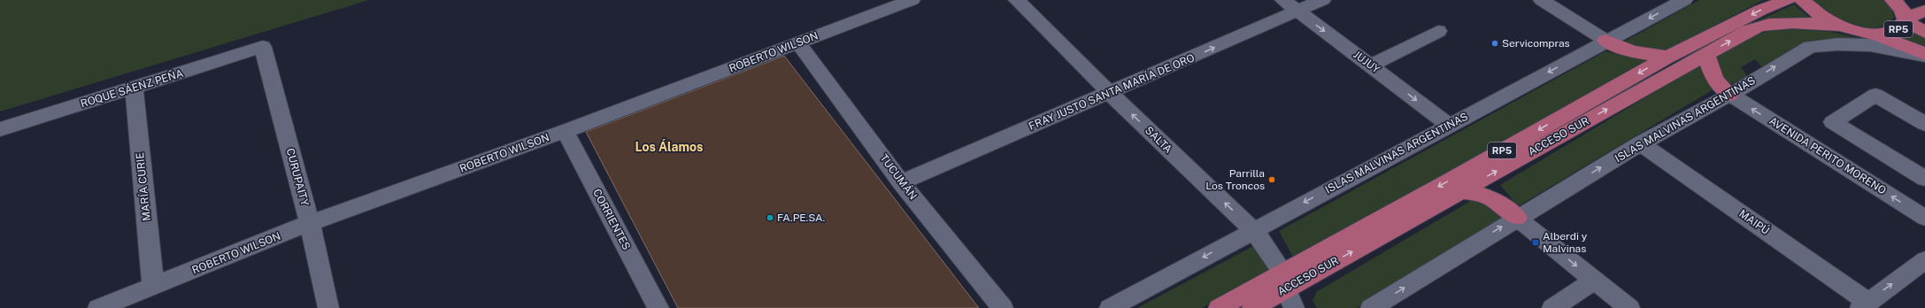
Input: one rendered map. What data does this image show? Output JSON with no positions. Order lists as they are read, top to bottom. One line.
{"streets":{"main road":["RP5","ACCESO SUR"],"street":["ROBERTO WILSON","JUJUY","ROQUE SÁENZ PEÑA","FRAY JUSTO SANTA MARÍA DE ORO","ISLAS MALVINAS ARGENTINAS","SALTA","AVENIDA PERITO MORENO","CURUPAITY","TUCUMÁN","MARÍA CURIE","CORRIENTES","MAIPÚ"]},"crossings":[["RP5","ACCESO SUR"],["ROBERTO WILSON","CURUPAITY"],["ROBERTO WILSON","TUCUMÁN"],["ROBERTO WILSON","MARÍA CURIE"],["ROBERTO WILSON","CORRIENTES"],["JUJUY","FRAY JUSTO SANTA MARÍA DE ORO"],["JUJUY","ISLAS MALVINAS ARGENTINAS"],["ROQUE SÁENZ PEÑA","CURUPAITY"],["ROQUE SÁENZ PEÑA","MARÍA CURIE"],["FRAY JUSTO SANTA MARÍA DE ORO","SALTA"],["FRAY JUSTO SANTA MARÍA DE ORO","TUCUMÁN"],["ISLAS MALVINAS ARGENTINAS","SALTA"],["ISLAS MALVINAS ARGENTINAS","AVENIDA PERITO MORENO"],["ISLAS MALVINAS ARGENTINAS","MAIPÚ"],["ACCESO SUR","SALTA"]],"one_way":["JUJUY","FRAY JUSTO SANTA MARÍA DE ORO","SALTA","AVENIDA PERITO MORENO"],"districts":["Los Álamos"],"places":{"other":["Servicompras","Parrilla Los Troncos","FA.PE.SA."],"transit":["Alberdi y Malvinas"]}}
